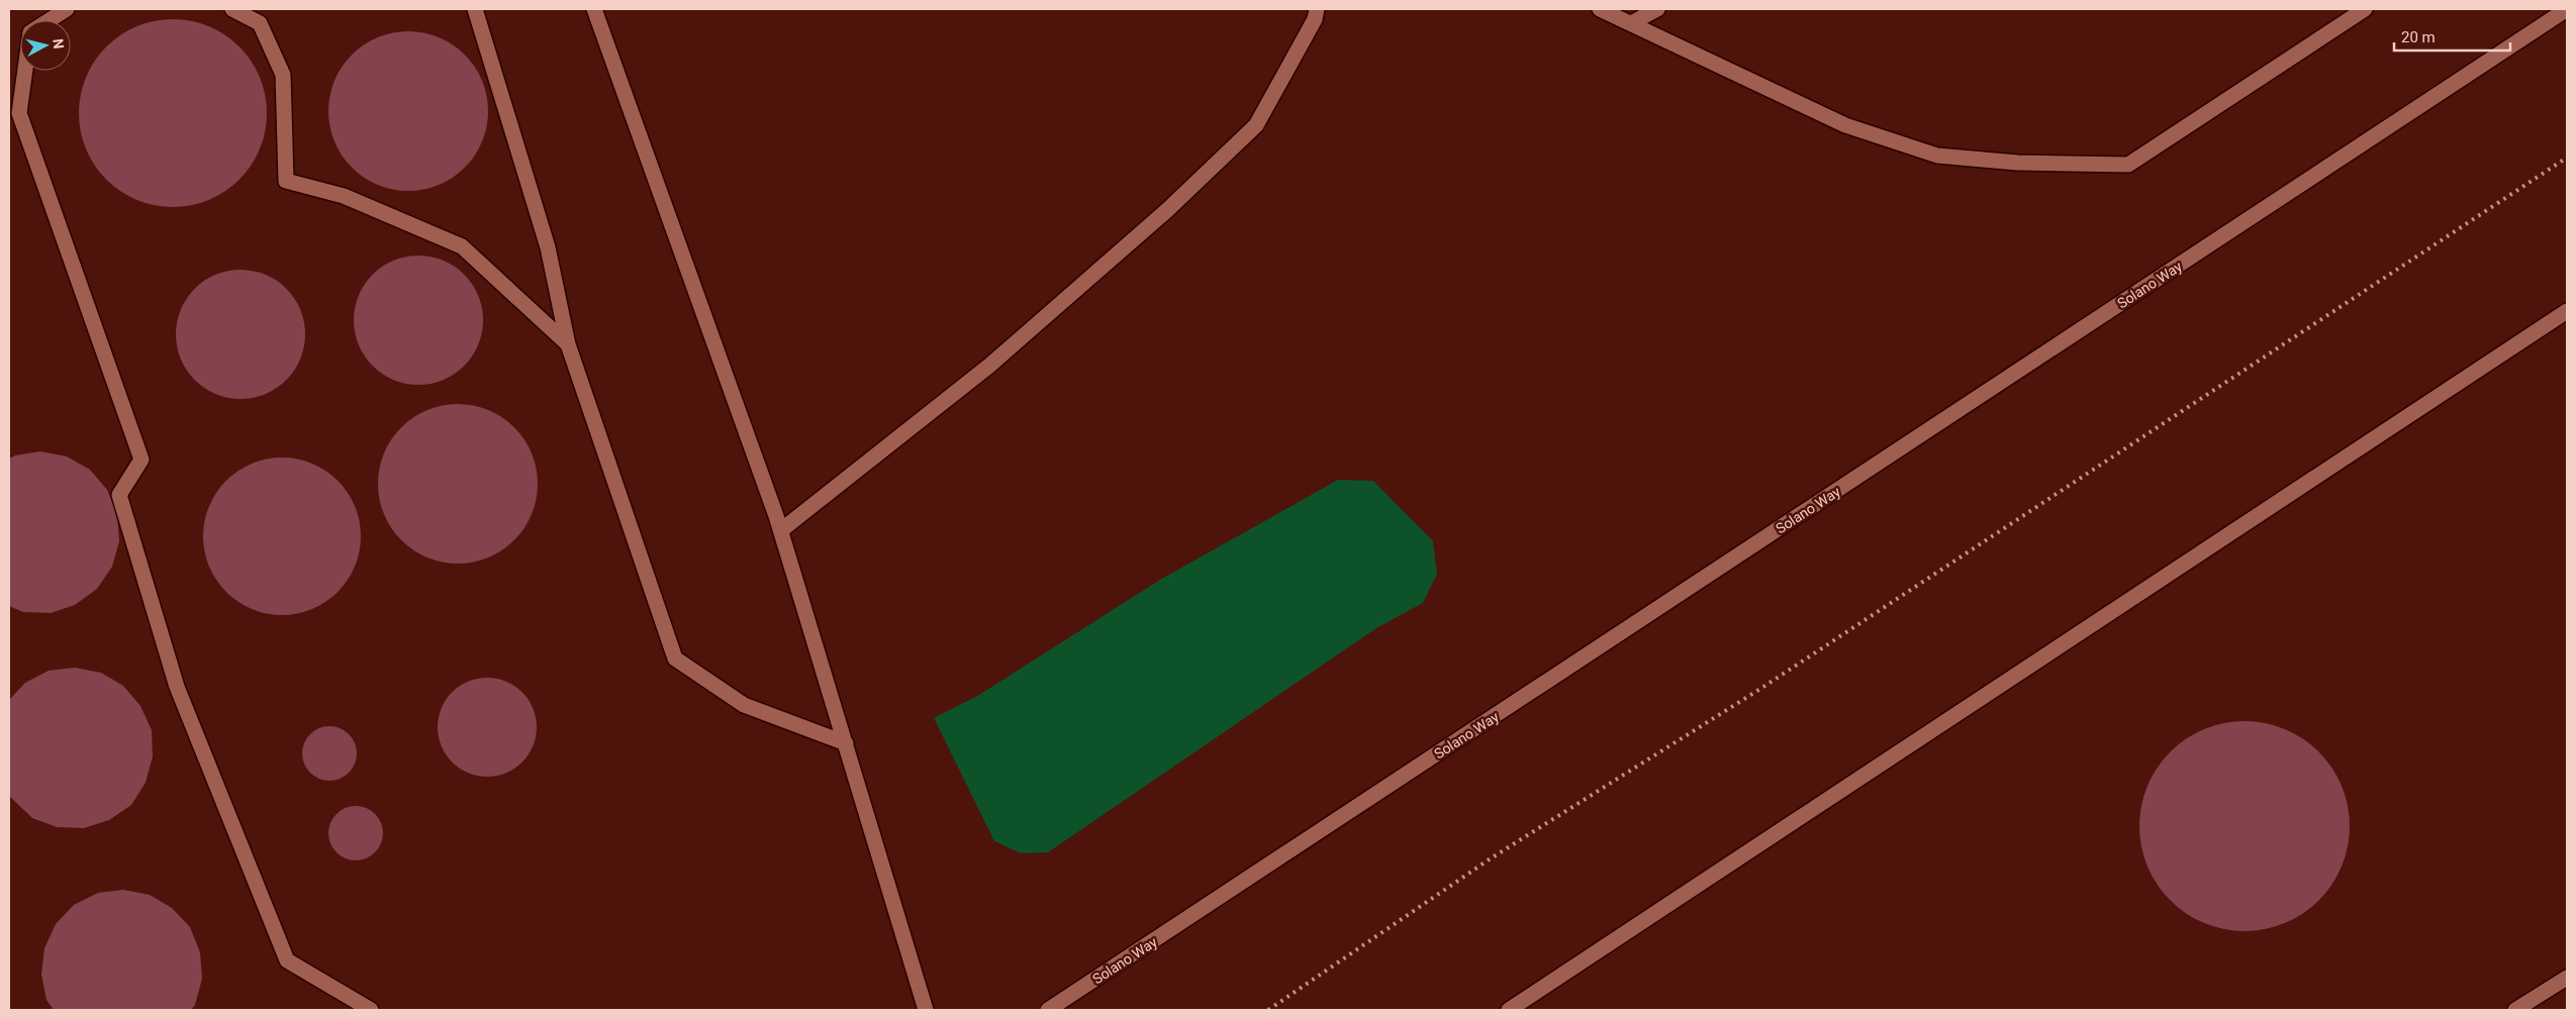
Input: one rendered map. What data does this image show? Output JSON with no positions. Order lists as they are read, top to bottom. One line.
{"streets":{"street":["Solano Way"]},"scale_bar":"20 m","north":"right"}
